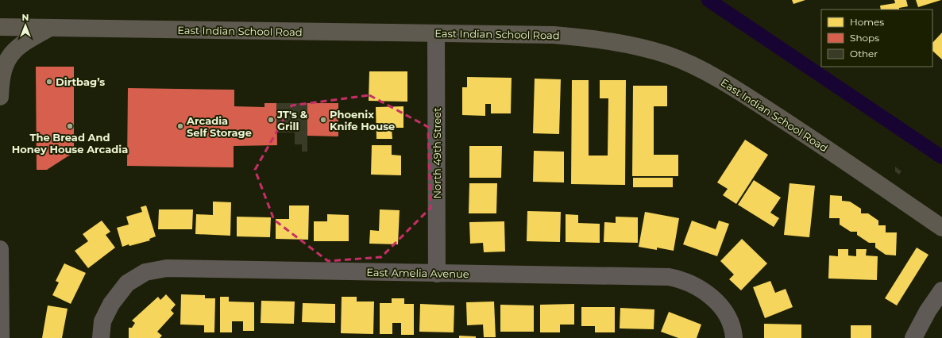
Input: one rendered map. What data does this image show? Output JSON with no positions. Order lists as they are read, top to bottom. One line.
{"streets":{"main road":["East Indian School Road"],"street":["North 49th Street","East Amelia Avenue"]},"crossings":[["East Indian School Road","North 49th Street"],["North 49th Street","East Amelia Avenue"]],"places":["Dirtbag’s","JT's & Grill","Phoenix Knife House","The Bread And Honey House Arcadia","Arcadia Self Storage"],"legend":["Homes","Shops","Other"],"north":"top"}
